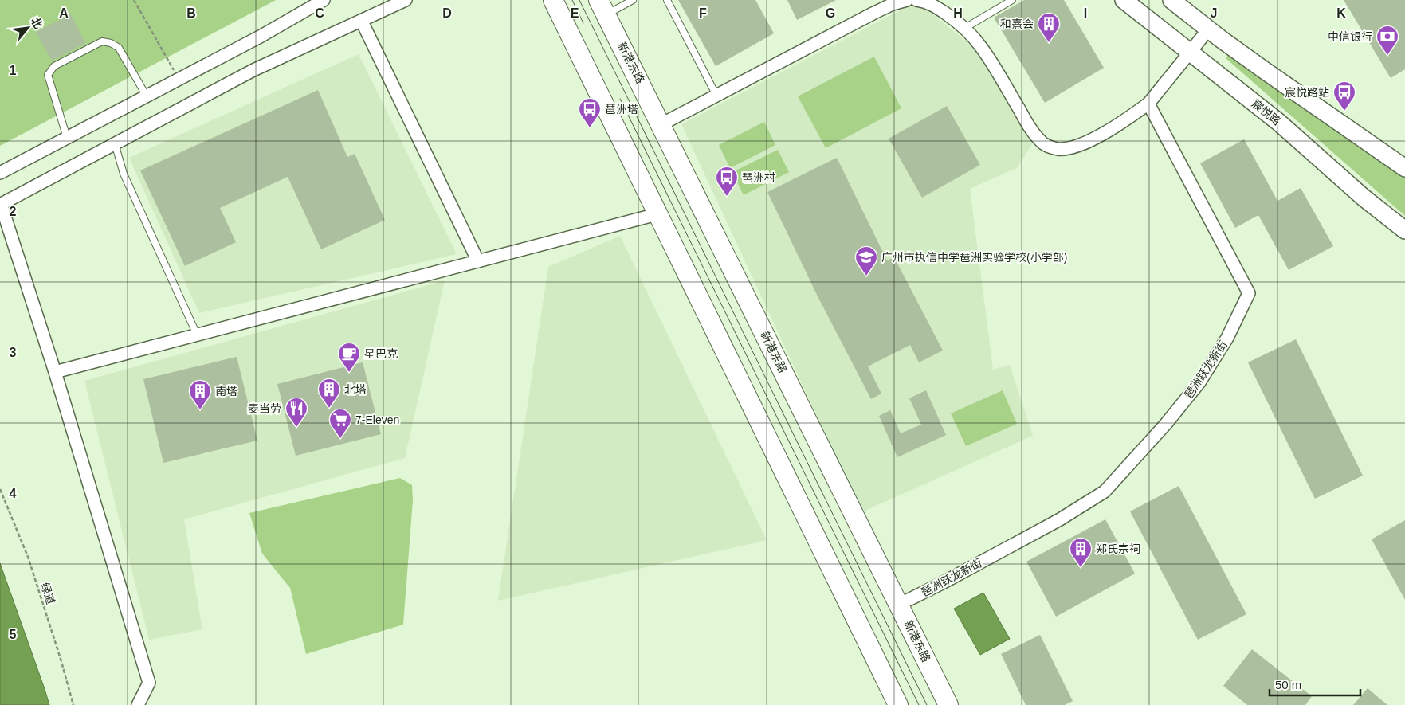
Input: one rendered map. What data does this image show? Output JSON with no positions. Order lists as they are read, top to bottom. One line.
{"streets":{"main road":["新港东路"],"street":["宸悦路","琶洲跃龙新街"],"path":["绿道"]},"crossings":[["新港东路","琶洲跃龙新街"]],"places":{"building":["和熹会","北塔","南塔","郑氏宗祠"],"bank":["中信银行"],"bus stop":["宸悦路站","琶洲塔","琶洲村"],"school or university":["广州市执信中学琶洲实验学校(小学部)"],"cafe":["星巴克"],"restaurant":["麦当劳"],"supermarket":["7-Eleven"]},"scale_bar":"50 m","north":"top right","grid":{"columns":["A","B","C","D","E","F","G","H","I","J","K"],"rows":["1","2","3","4","5"]}}
